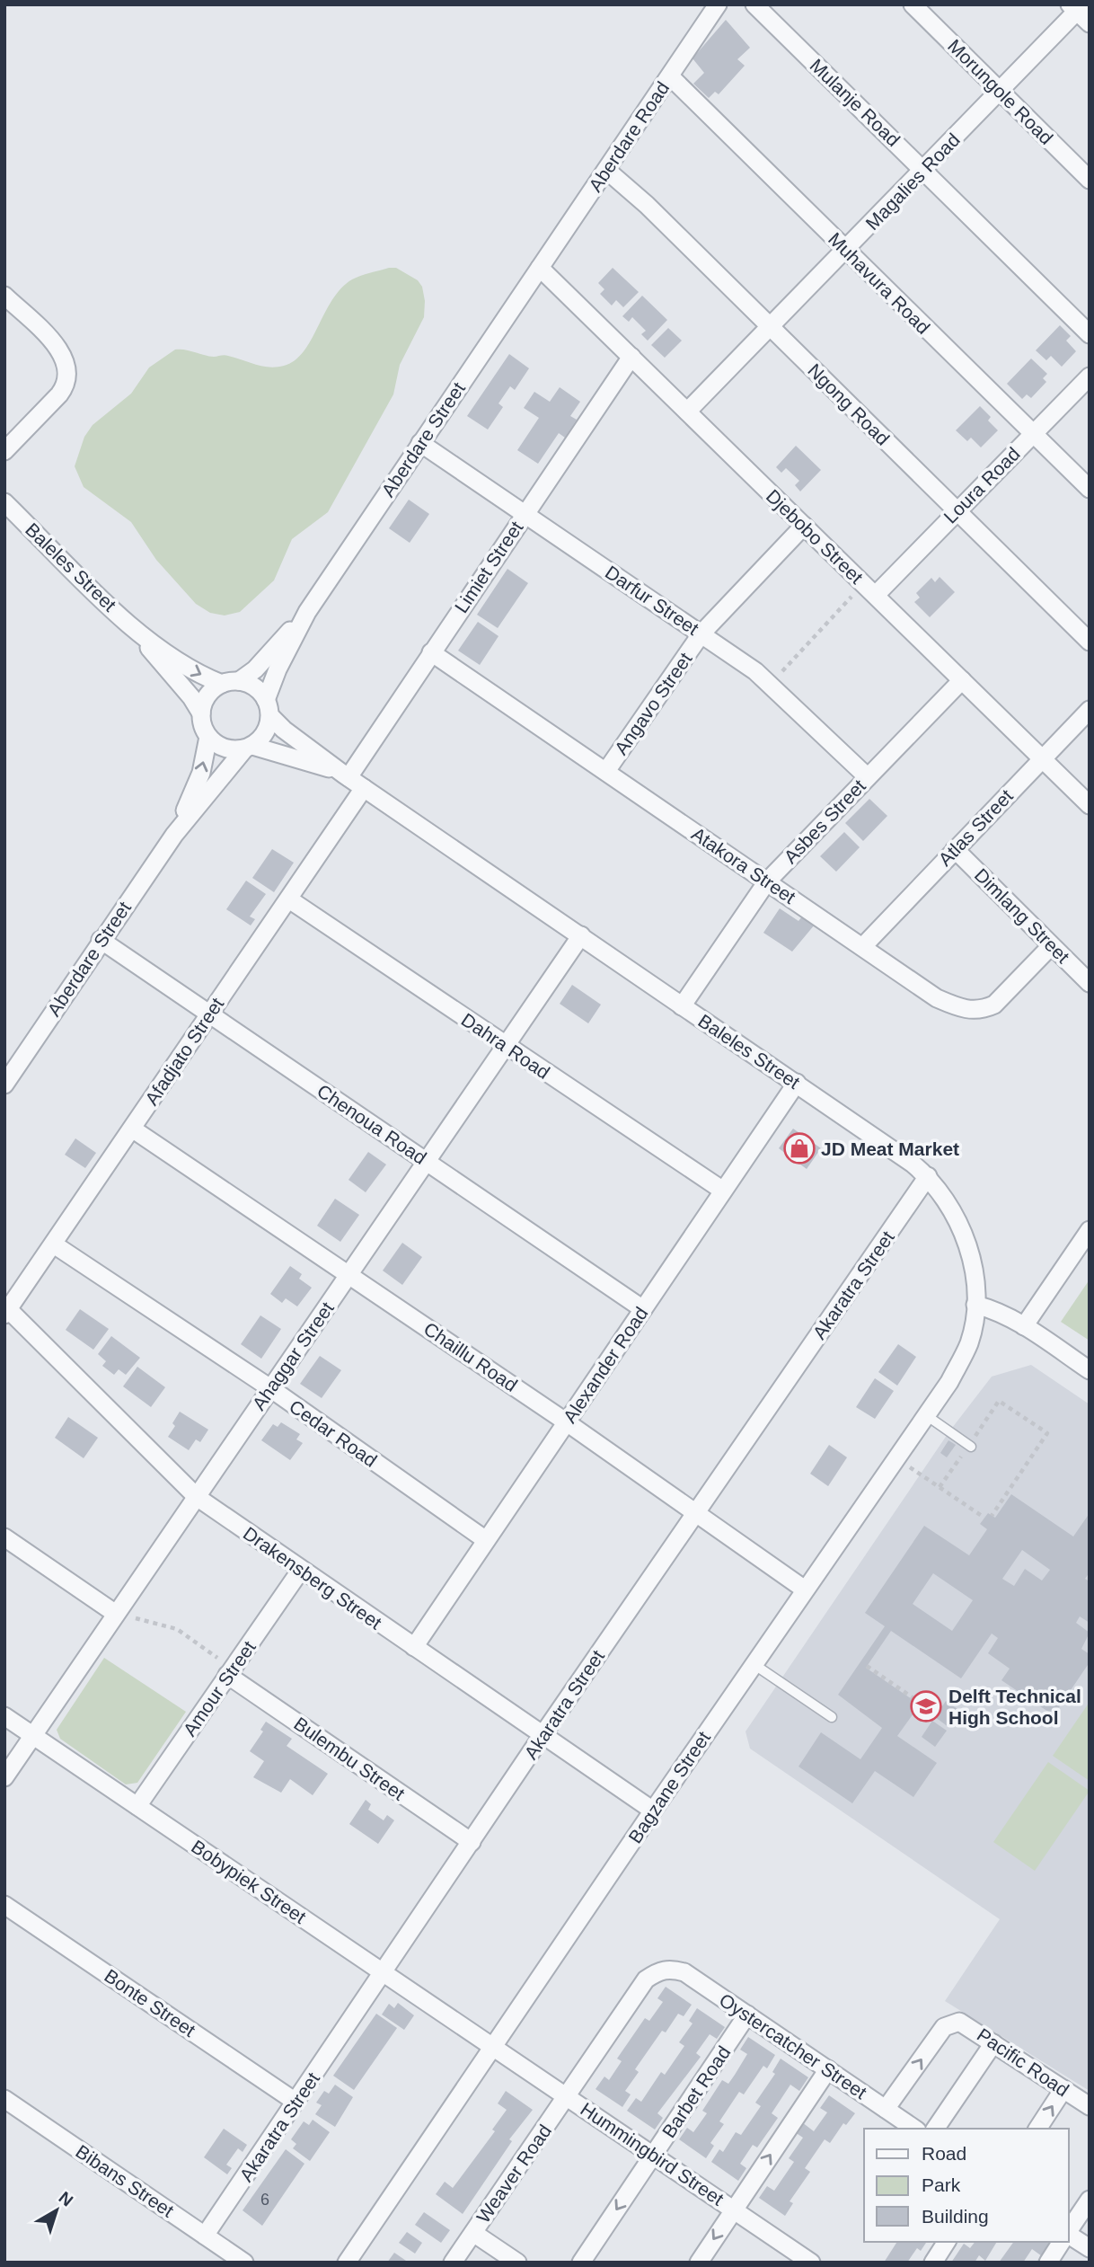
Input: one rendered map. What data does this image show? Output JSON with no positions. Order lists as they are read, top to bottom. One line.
{"streets":{"street":["Morungole Road","Mulanje Road","Aberdare Road","Magalies Road","Muhavura Road","Ngong Road","Aberdare Street","Loura Road","Djebobo Street","Baleles Street","Limiet Street","Darfur Street","Angavo Street","Asbes Street","Atlas Street","Atakora Street","Dimlang Street","Dahra Road","Afadjato Street","Chenoua Road","Akaratra Street","Ahaggar Street","Chaillu Road","Alexander Road","Cedar Road","Drakensberg Street","Amour Street","Bulembu Street","Bagzane Street","Bobypiek Street","Bonte Street","Oystercatcher Street","Pacific Road","Barbet Road","Hummingbird Street","Weaver Road","Bibans Street"]},"crossings":[["Morungole Road","Magalies Road"],["Mulanje Road","Magalies Road"],["Aberdare Road","Muhavura Road"],["Aberdare Road","Ngong Road"],["Aberdare Road","Aberdare Street"],["Aberdare Road","Djebobo Street"],["Magalies Road","Muhavura Road"],["Magalies Road","Ngong Road"],["Magalies Road","Djebobo Street"],["Muhavura Road","Loura Road"],["Ngong Road","Loura Road"],["Aberdare Street","Djebobo Street"],["Aberdare Street","Baleles Street"],["Aberdare Street","Darfur Street"],["Aberdare Street","Chenoua Road"],["Loura Road","Djebobo Street"],["Djebobo Street","Limiet Street"],["Djebobo Street","Angavo Street"],["Djebobo Street","Asbes Street"],["Djebobo Street","Atlas Street"],["Baleles Street","Limiet Street"],["Baleles Street","Asbes Street"],["Baleles Street","Afadjato Street"],["Baleles Street","Akaratra Street"],["Baleles Street","Ahaggar Street"],["Baleles Street","Alexander Road"],["Baleles Street","Bagzane Street"],["Limiet Street","Darfur Street"],["Limiet Street","Atakora Street"],["Darfur Street","Angavo Street"],["Darfur Street","Asbes Street"],["Angavo Street","Atakora Street"],["Asbes Street","Atakora Street"],["Atlas Street","Atakora Street"],["Atlas Street","Dimlang Street"],["Atakora Street","Dimlang Street"],["Dahra Road","Afadjato Street"],["Dahra Road","Ahaggar Street"],["Dahra Road","Alexander Road"],["Afadjato Street","Chenoua Road"],["Afadjato Street","Chaillu Road"],["Afadjato Street","Cedar Road"],["Afadjato Street","Drakensberg Street"],["Chenoua Road","Ahaggar Street"],["Chenoua Road","Alexander Road"],["Akaratra Street","Chaillu Road"],["Akaratra Street","Drakensberg Street"],["Akaratra Street","Bulembu Street"],["Akaratra Street","Bobypiek Street"],["Akaratra Street","Bonte Street"],["Akaratra Street","Bibans Street"],["Ahaggar Street","Chaillu Road"],["Ahaggar Street","Cedar Road"],["Ahaggar Street","Drakensberg Street"],["Ahaggar Street","Bobypiek Street"],["Chaillu Road","Alexander Road"],["Chaillu Road","Bagzane Street"],["Alexander Road","Cedar Road"],["Alexander Road","Drakensberg Street"],["Drakensberg Street","Amour Street"],["Drakensberg Street","Bagzane Street"],["Amour Street","Bulembu Street"],["Amour Street","Bobypiek Street"],["Bagzane Street","Bobypiek Street"],["Bagzane Street","Hummingbird Street"],["Bobypiek Street","Hummingbird Street"],["Oystercatcher Street","Pacific Road"],["Oystercatcher Street","Barbet Road"],["Oystercatcher Street","Weaver Road"],["Barbet Road","Hummingbird Street"],["Hummingbird Street","Weaver Road"]],"one_way":["Pacific Road"],"places":{"shop":["JD Meat Market"],"school or university":["Delft Technical High School"]},"house_numbers":["6"],"legend":["Road","Park","Building"],"north":"top right"}
